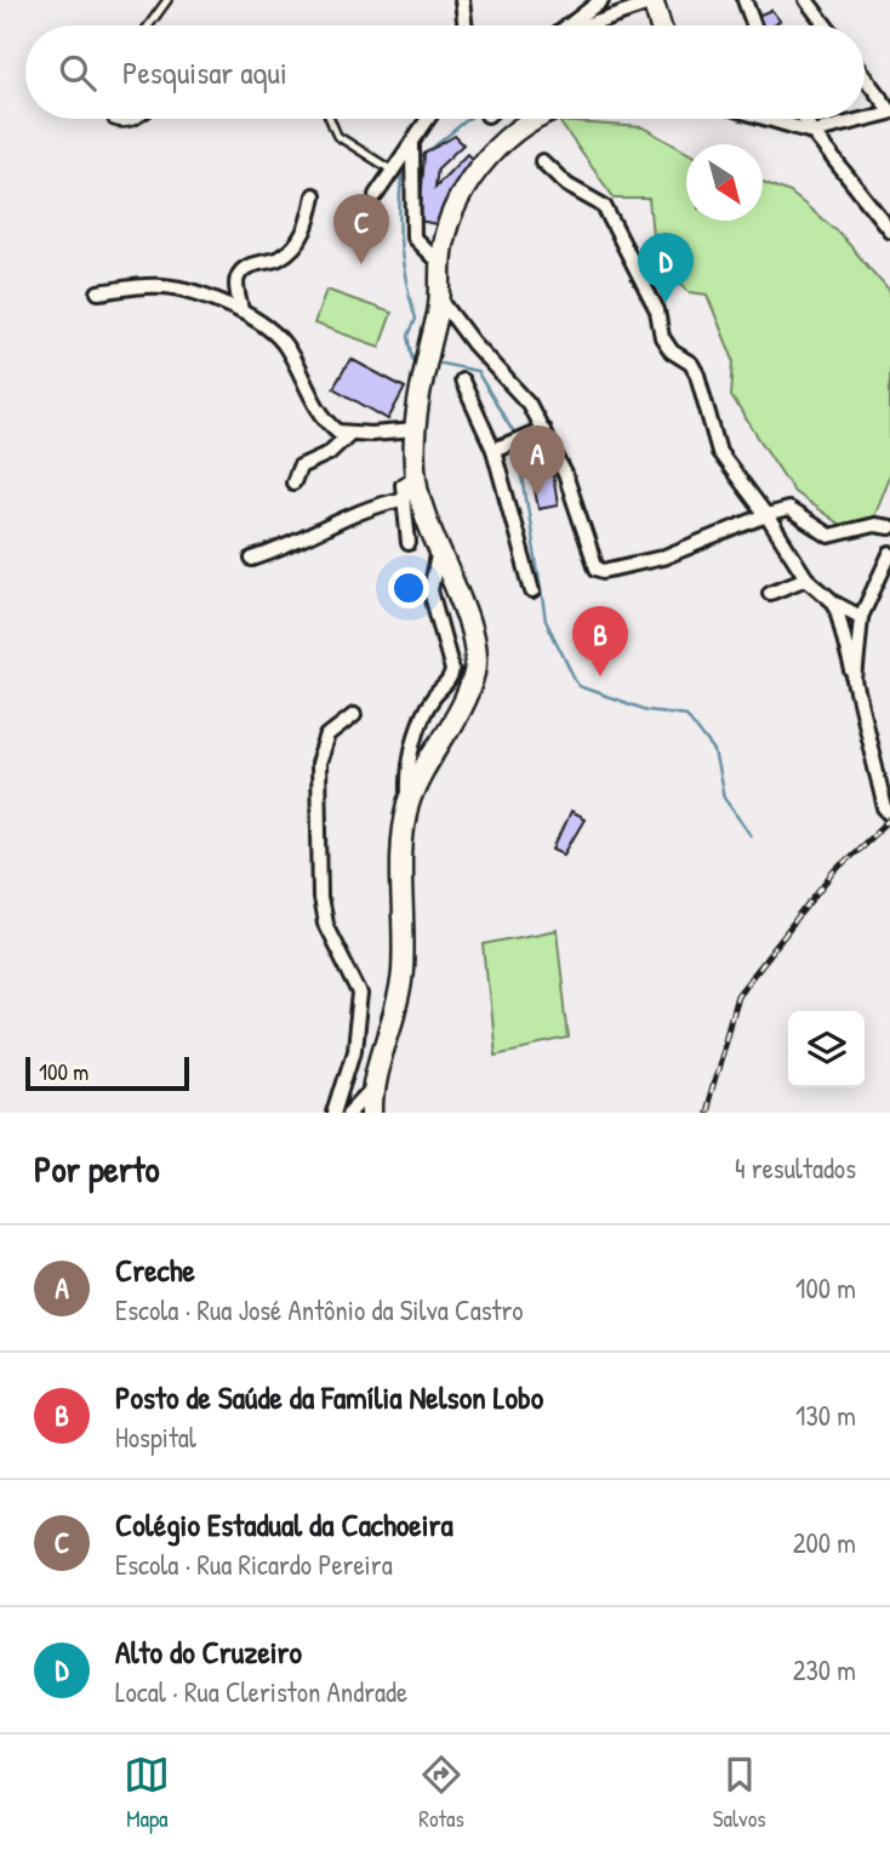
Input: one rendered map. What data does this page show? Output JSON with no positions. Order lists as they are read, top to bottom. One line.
{"scale_bar":"100 m","north":"bottom right","page":{"search":"Pesquisar aqui","pins":["C","D","A","B"],"scale":"100 m","heading":["Por perto","4 resultados"],"list":[{"mark":"A","name":"Creche","note":"Escola · Rua José Antônio da Silva Castro","value":"100 m"},{"mark":"B","name":"Posto de Saúde da Família Nelson Lobo","note":"Hospital","value":"130 m"},{"mark":"C","name":"Colégio Estadual da Cachoeira","note":"Escola · Rua Ricardo Pereira","value":"200 m"},{"mark":"D","name":"Alto do Cruzeiro","note":"Local · Rua Cleriston Andrade","value":"230 m"}],"nav":["Mapa","Rotas","Salvos"]}}
